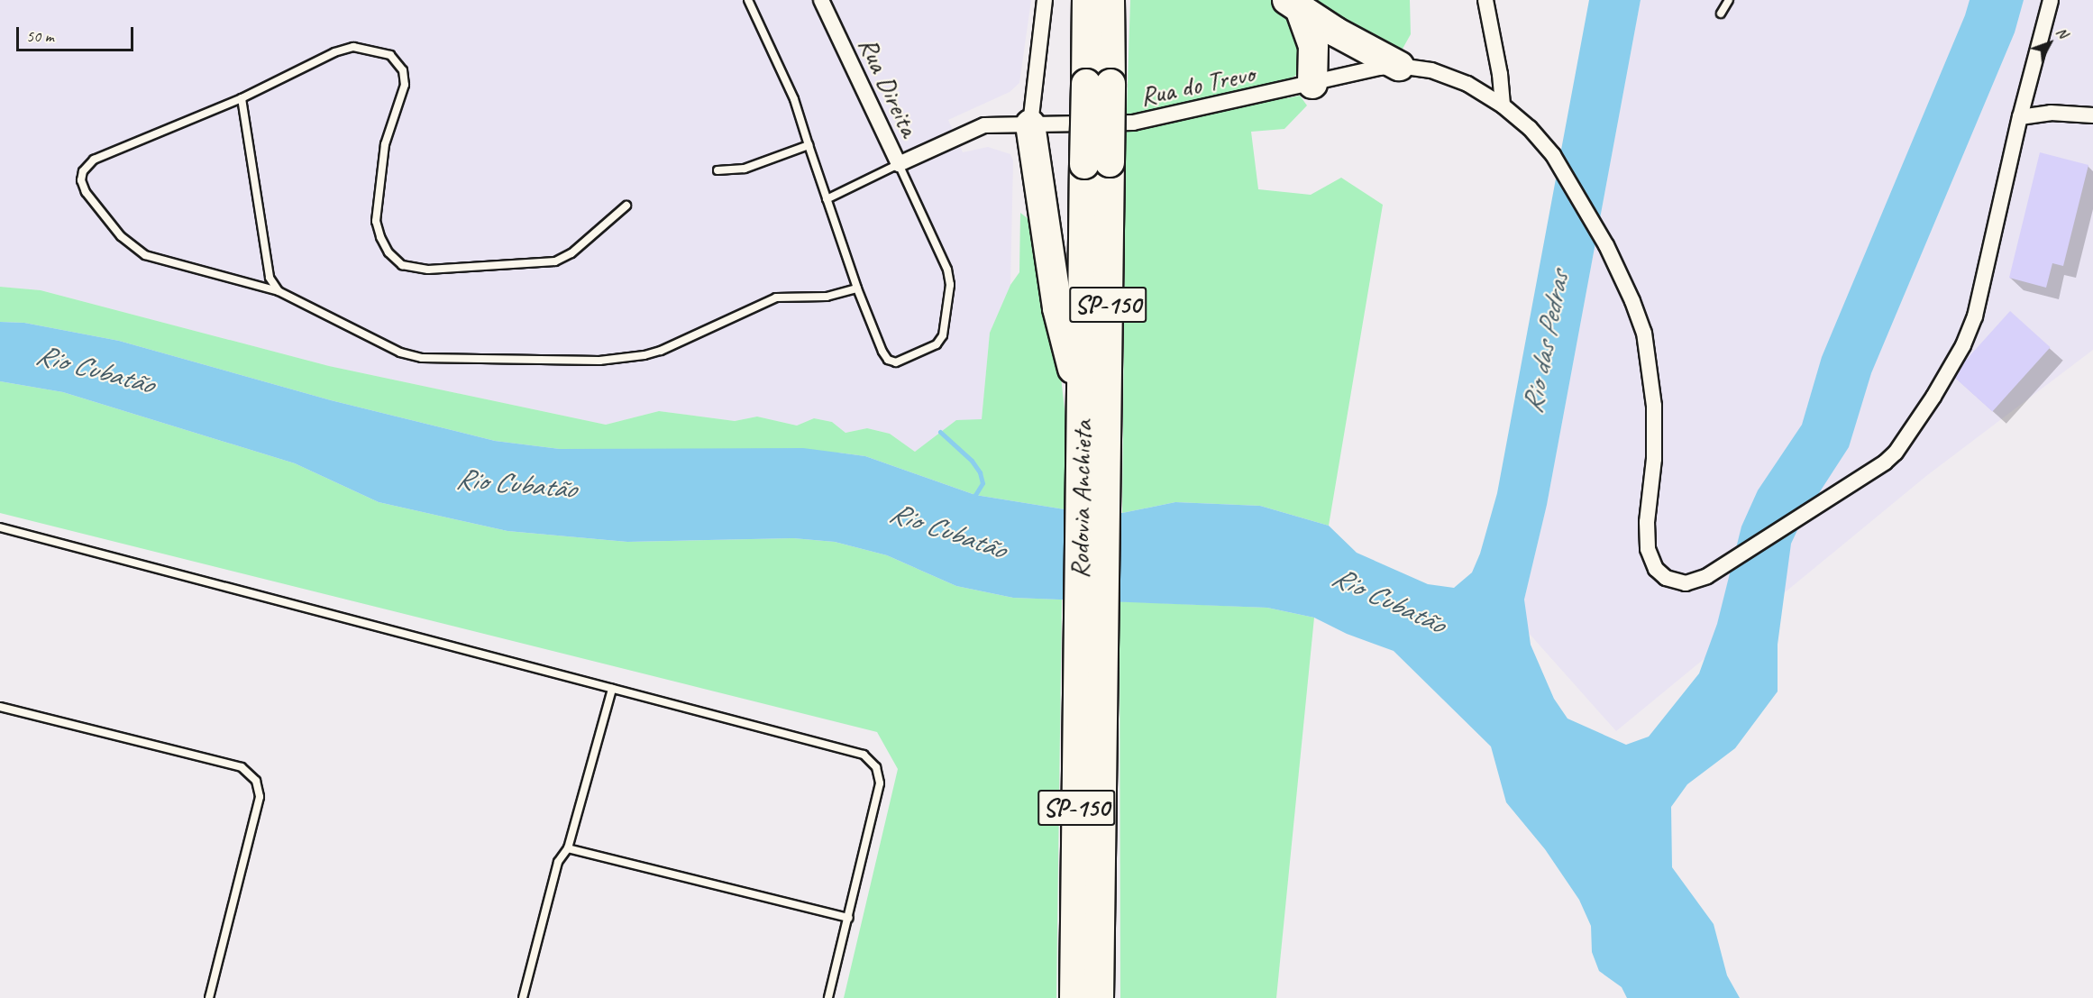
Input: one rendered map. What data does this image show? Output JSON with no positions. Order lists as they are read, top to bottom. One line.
{"streets":{"highway":["SP-150","Rodovia Anchieta"],"street":["Rua do Trevo","Rua Direita"]},"crossings":[["Rua do Trevo","Rua Direita"]],"water":["Rio das Pedras","Rio Cubatão"],"scale_bar":"50 m","north":"top right"}
